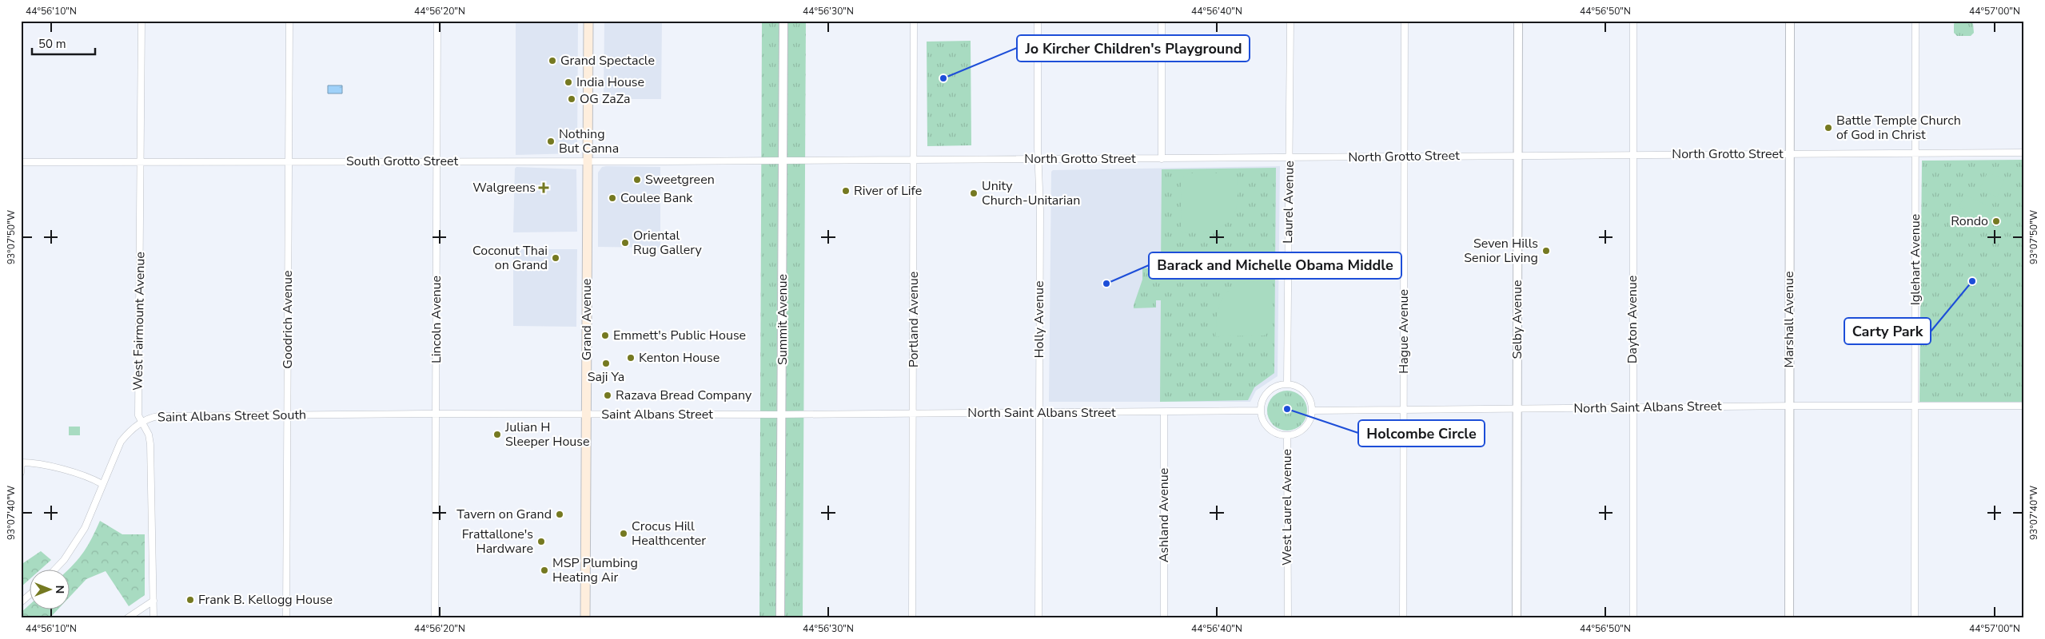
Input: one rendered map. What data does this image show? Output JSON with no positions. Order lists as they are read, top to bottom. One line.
{"streets":{"main road":["Grand Avenue"],"street":["North Grotto Street","South Grotto Street","Laurel Avenue","Iglehart Avenue","Goodrich Avenue","Lincoln Avenue","Summit Avenue","Portland Avenue","Holly Avenue","Selby Avenue","Dayton Avenue","Marshall Avenue","West Fairmount Avenue","Hague Avenue","North Saint Albans Street","Saint Albans Street","Saint Albans Street South","West Laurel Avenue","Ashland Avenue"]},"crossings":[["North Grotto Street","South Grotto Street"],["North Grotto Street","Laurel Avenue"],["North Grotto Street","Iglehart Avenue"],["North Grotto Street","Summit Avenue"],["North Grotto Street","Portland Avenue"],["North Grotto Street","Holly Avenue"],["North Grotto Street","Selby Avenue"],["North Grotto Street","Dayton Avenue"],["North Grotto Street","Marshall Avenue"],["North Grotto Street","Hague Avenue"],["South Grotto Street","Goodrich Avenue"],["South Grotto Street","Lincoln Avenue"],["South Grotto Street","Grand Avenue"],["South Grotto Street","Summit Avenue"],["South Grotto Street","West Fairmount Avenue"],["Laurel Avenue","North Saint Albans Street"],["Laurel Avenue","West Laurel Avenue"],["Iglehart Avenue","North Saint Albans Street"],["Goodrich Avenue","Saint Albans Street South"],["Lincoln Avenue","Saint Albans Street"],["Lincoln Avenue","Saint Albans Street South"],["Grand Avenue","Saint Albans Street"],["Summit Avenue","North Saint Albans Street"],["Summit Avenue","Saint Albans Street"],["Portland Avenue","North Saint Albans Street"],["Holly Avenue","North Saint Albans Street"],["Selby Avenue","North Saint Albans Street"],["Dayton Avenue","North Saint Albans Street"],["Marshall Avenue","North Saint Albans Street"],["West Fairmount Avenue","Saint Albans Street South"],["Hague Avenue","North Saint Albans Street"],["North Saint Albans Street","Saint Albans Street"],["North Saint Albans Street","West Laurel Avenue"],["North Saint Albans Street","Ashland Avenue"],["Saint Albans Street","Saint Albans Street South"]],"places":{"other":["Grand Spectacle","Jo Kircher Children's Playground","India House","OG ZaZa","Battle Temple Church of God in Christ","Nothing But Canna","Sweetgreen","River of Life","Unity Church-Unitarian","Coulee Bank","Rondo","Oriental Rug Gallery","Seven Hills Senior Living","Coconut Thai on Grand","Carty Park","Barack and Michelle Obama Middle","Emmett's Public House","Kenton House","Saji Ya","Razava Bread Company","Holcombe Circle","Julian H Sleeper House","Tavern on Grand","Crocus Hill Healthcenter","Frattallone's Hardware","MSP Plumbing Heating Air","Frank B. Kellogg House"],"health":["Walgreens"]},"scale_bar":"50 m","north":"right","coordinates":["44°56'10\"N","44°56'20\"N","44°56'30\"N","44°56'40\"N","44°56'50\"N","44°57'00\"N","93°07'50\"W","93°07'40\"W"]}
